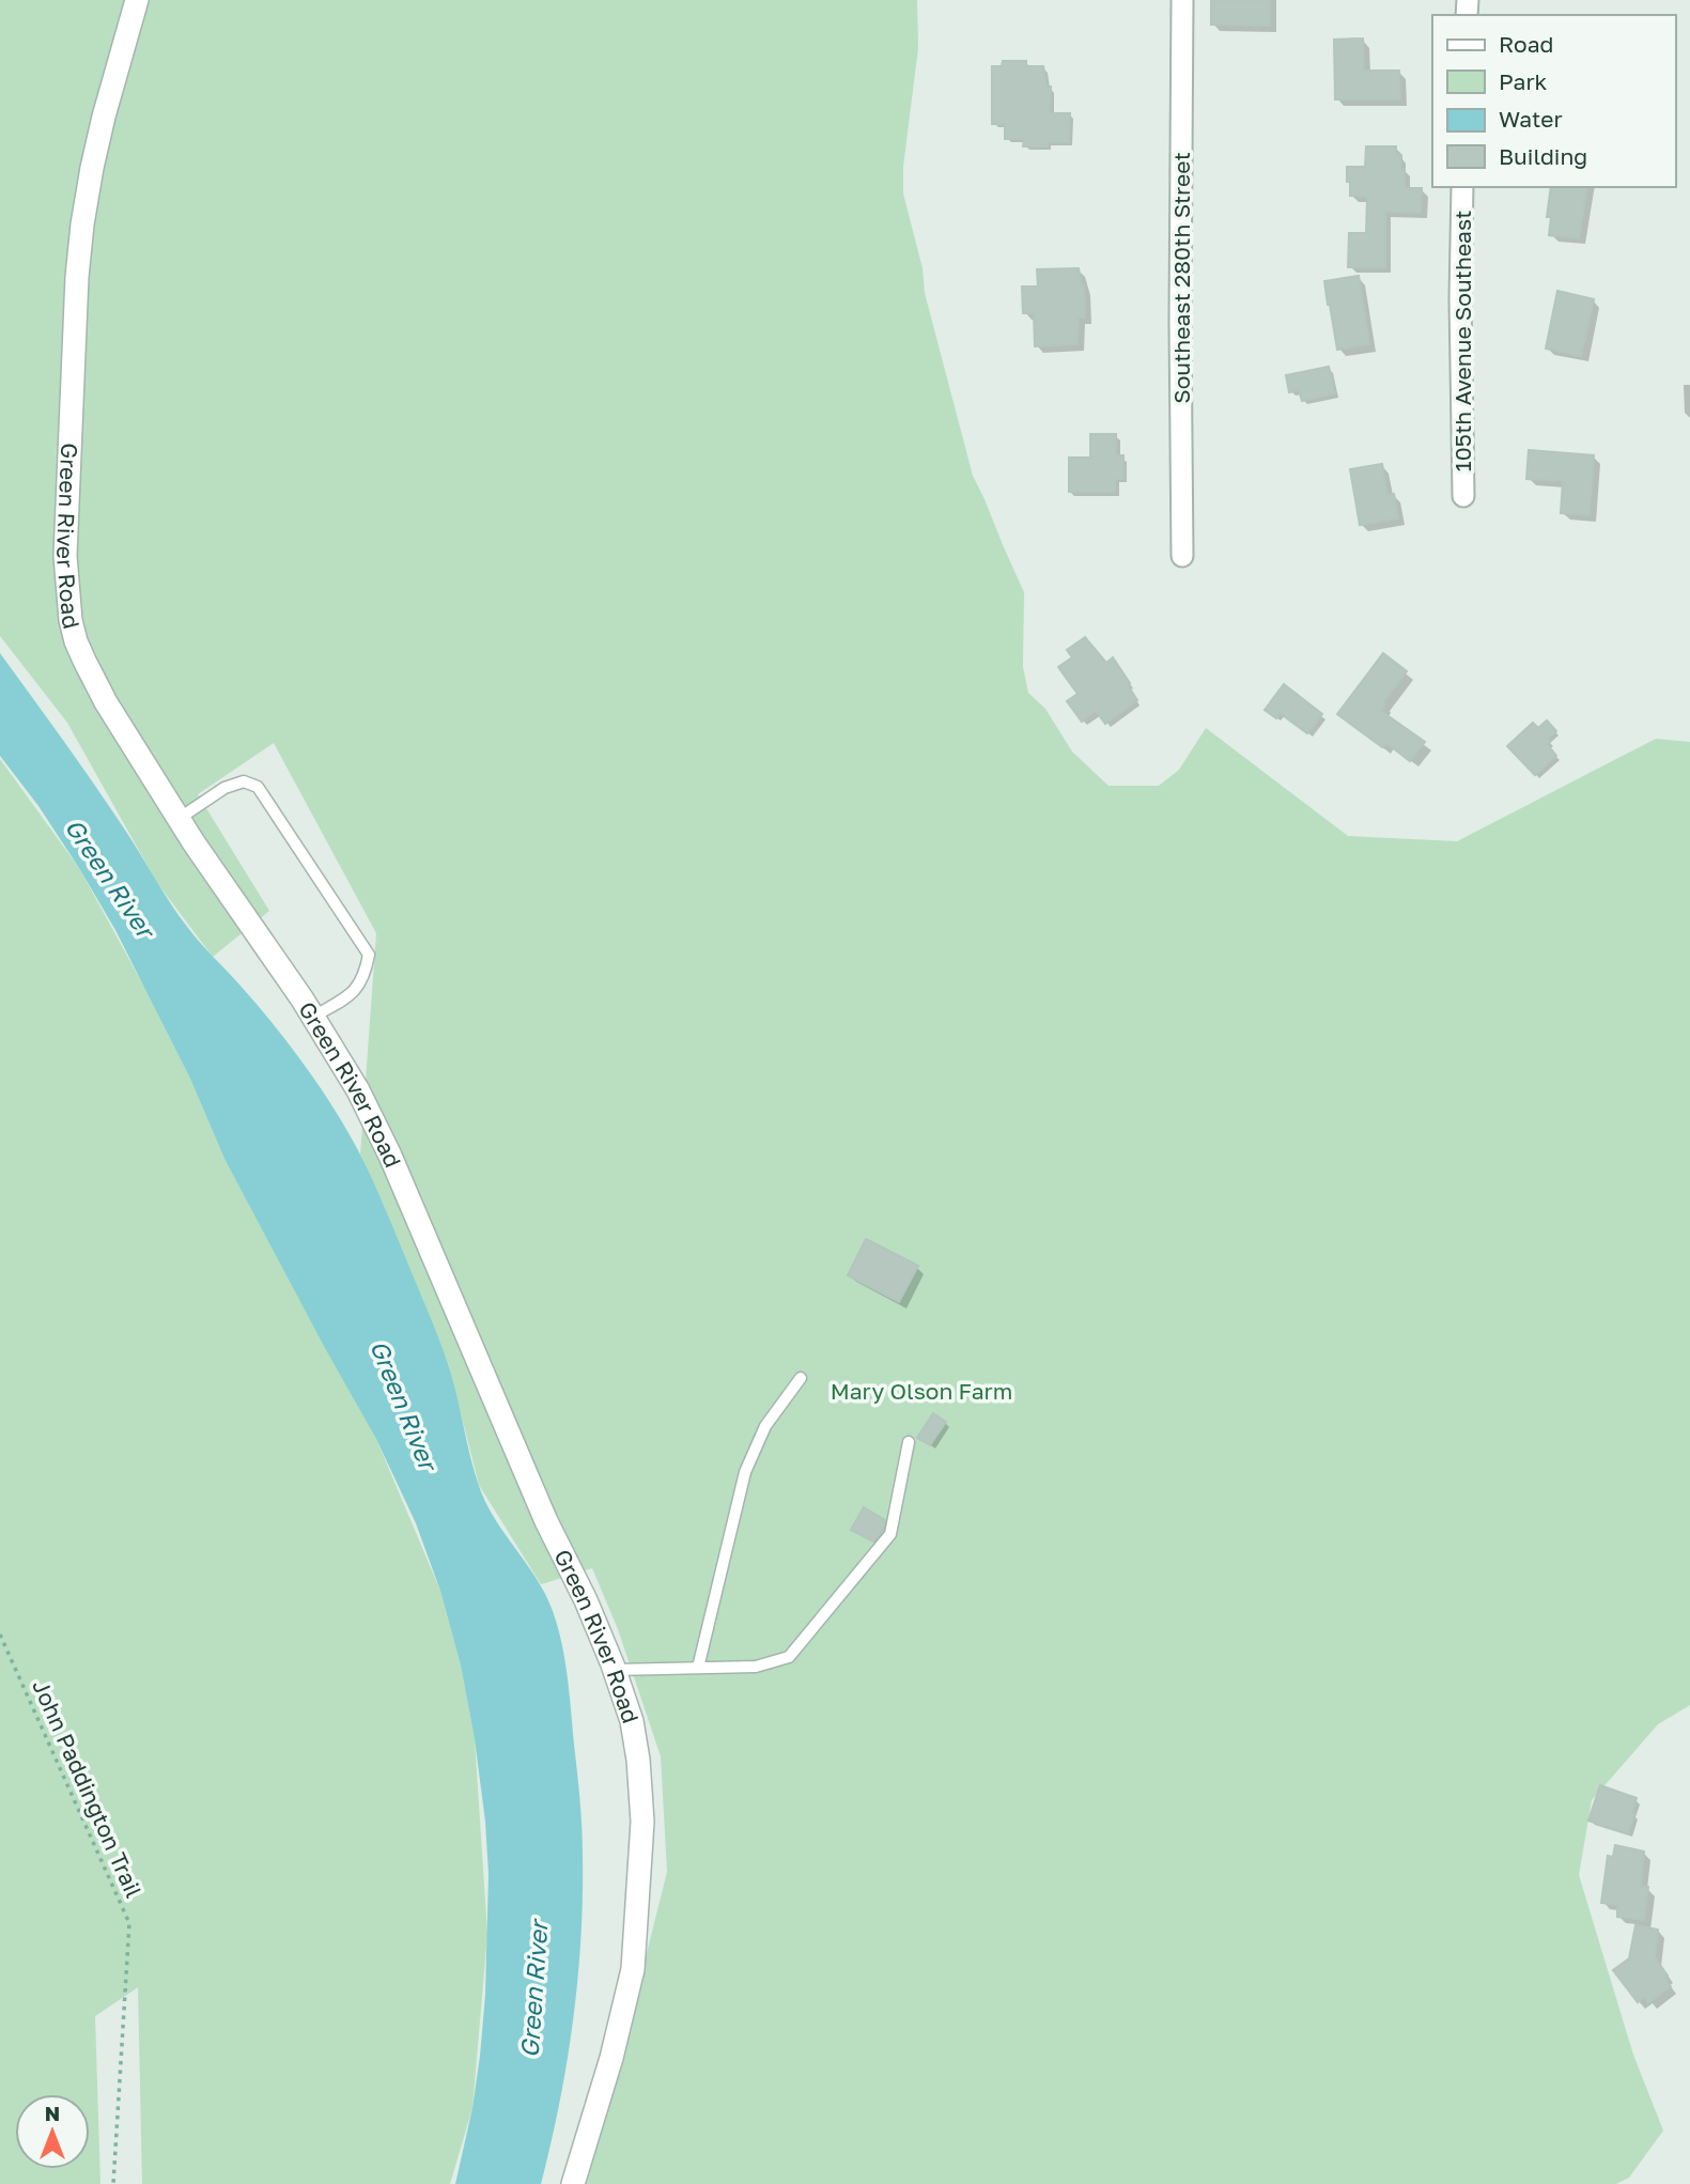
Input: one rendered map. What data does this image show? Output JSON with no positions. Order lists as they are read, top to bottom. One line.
{"streets":{"street":["Southeast 280th Street","105th Avenue Southeast","Green River Road"],"path":["John Paddington Trail"]},"water":["Green River"],"parks":["Mary Olson Farm"],"legend":["Road","Park","Water","Building"],"north":"top"}
